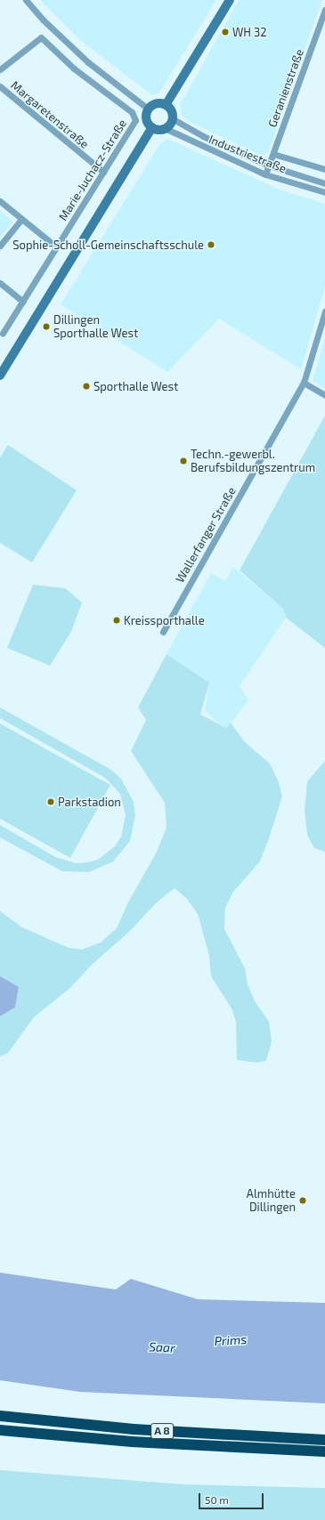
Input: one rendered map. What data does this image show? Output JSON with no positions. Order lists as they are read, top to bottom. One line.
{"streets":{"highway":["A 8"],"street":["Geranienstraße","Margaretenstraße","Industriestraße","Marie-Juchacz-Straße","Wallerfanger Straße"]},"crossings":[["Geranienstraße","Industriestraße"],["Margaretenstraße","Marie-Juchacz-Straße"]],"water":["Prims","Saar"],"places":["WH 32","Sophie-Scholl-Gemeinschaftsschule","Dillingen Sporthalle West","Sporthalle West","Techn.-gewerbl. Berufsbildungszentrum","Kreissporthalle","Parkstadion","Almhütte Dillingen"],"scale_bar":"50 m"}
